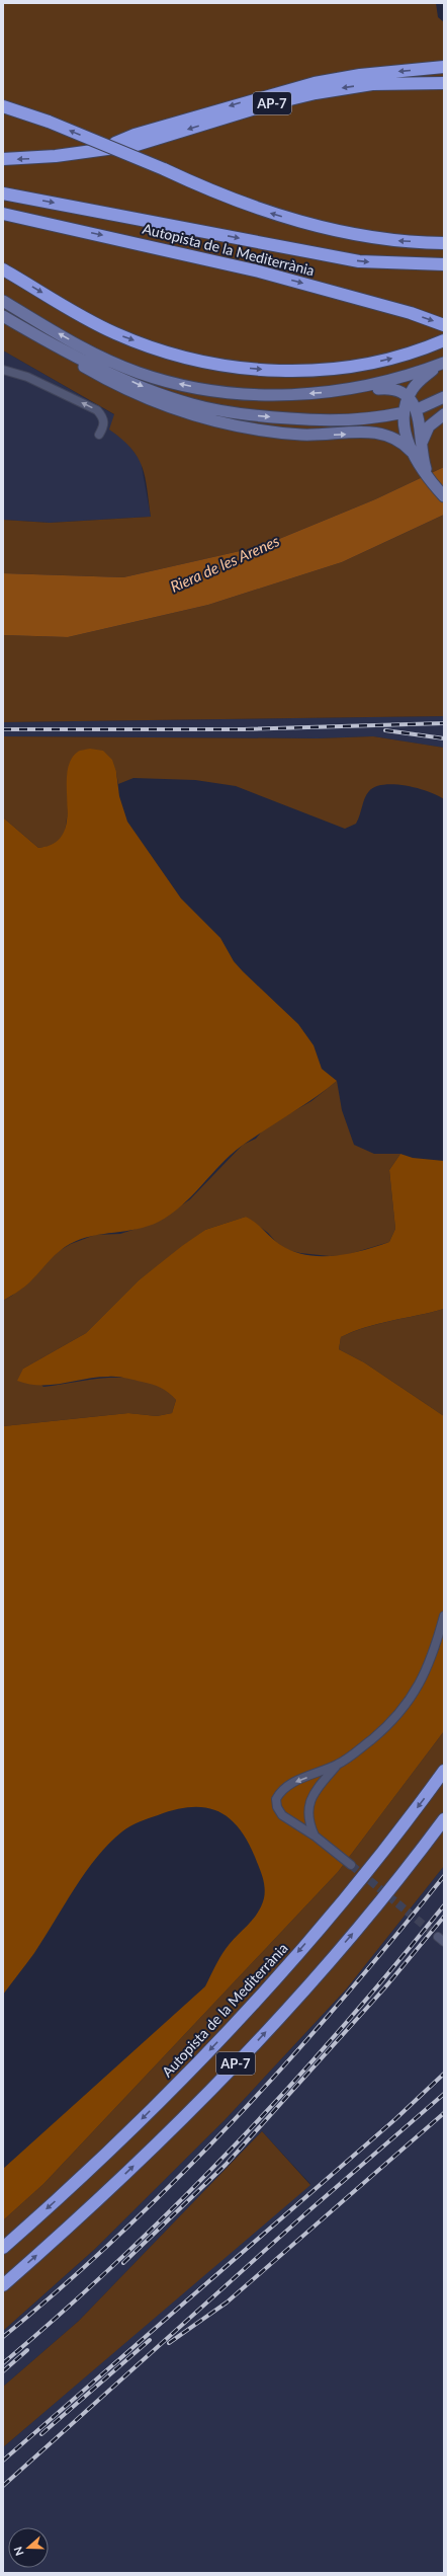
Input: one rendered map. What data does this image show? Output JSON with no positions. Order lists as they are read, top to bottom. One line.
{"streets":{"highway":["AP-7","Autopista de la Mediterrània"]},"water":["Riera de les Arenes"],"north":"left"}
